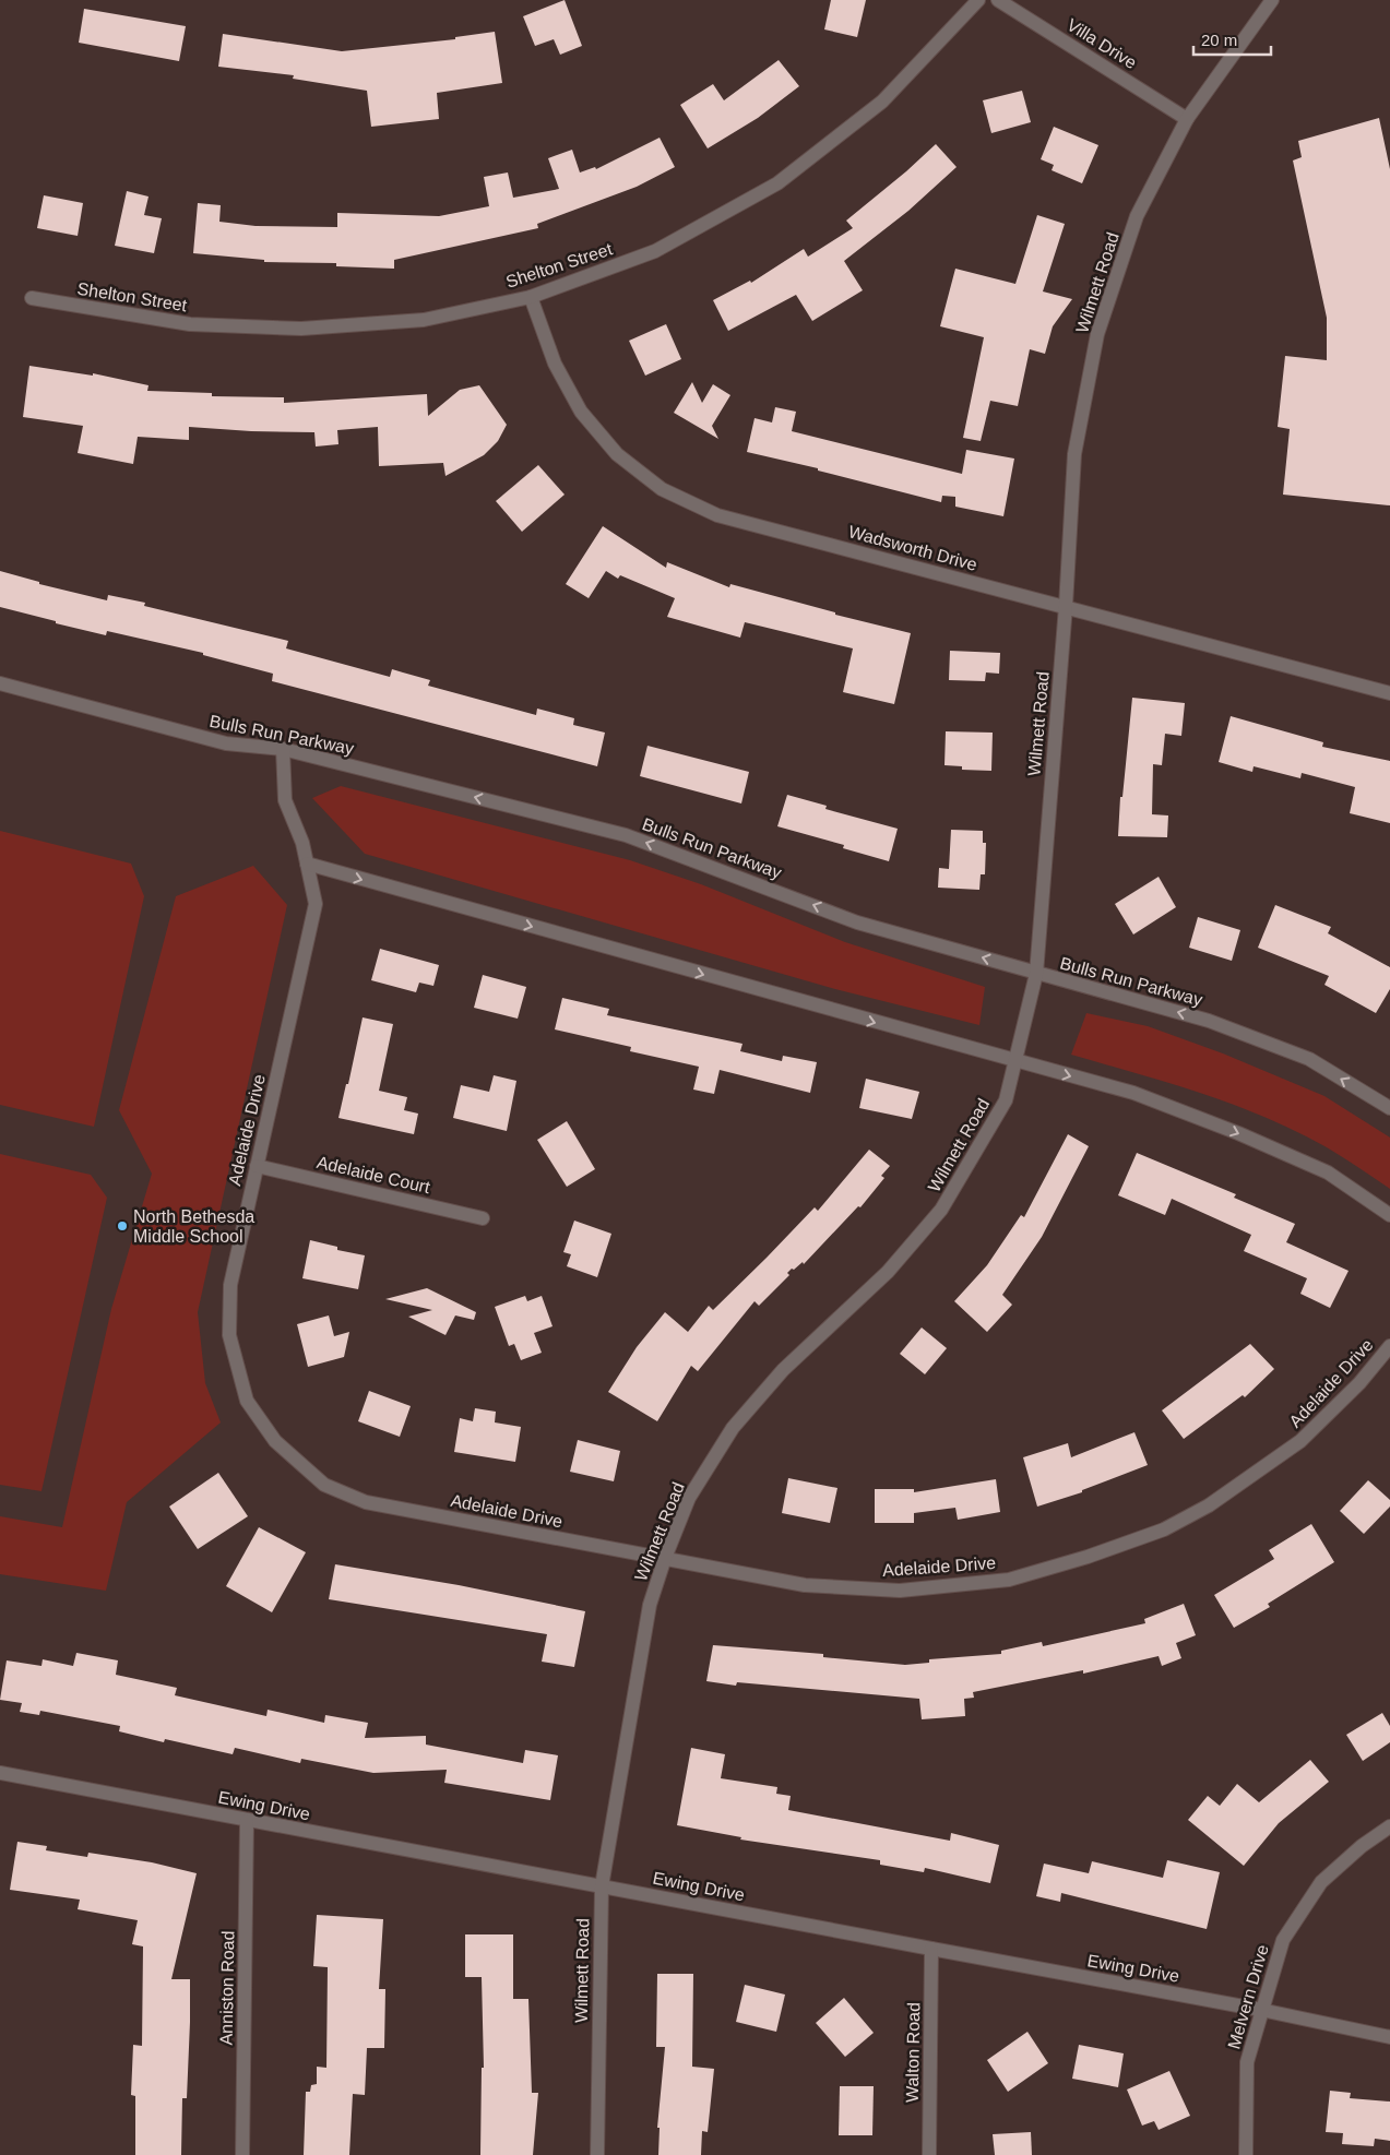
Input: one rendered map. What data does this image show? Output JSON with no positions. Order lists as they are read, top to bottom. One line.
{"streets":{"street":["Villa Drive","Shelton Street","Wilmett Road","Wadsworth Drive","Bulls Run Parkway","Adelaide Drive","Adelaide Court","Ewing Drive","Anniston Road","Melvern Drive","Walton Road"]},"crossings":[["Villa Drive","Wilmett Road"],["Shelton Street","Wadsworth Drive"],["Wilmett Road","Wadsworth Drive"],["Wilmett Road","Bulls Run Parkway"],["Wilmett Road","Adelaide Drive"],["Wilmett Road","Ewing Drive"],["Bulls Run Parkway","Adelaide Drive"],["Adelaide Drive","Adelaide Court"],["Ewing Drive","Anniston Road"],["Ewing Drive","Melvern Drive"],["Ewing Drive","Walton Road"]],"places":["North Bethesda Middle School"],"scale_bar":"20 m"}
